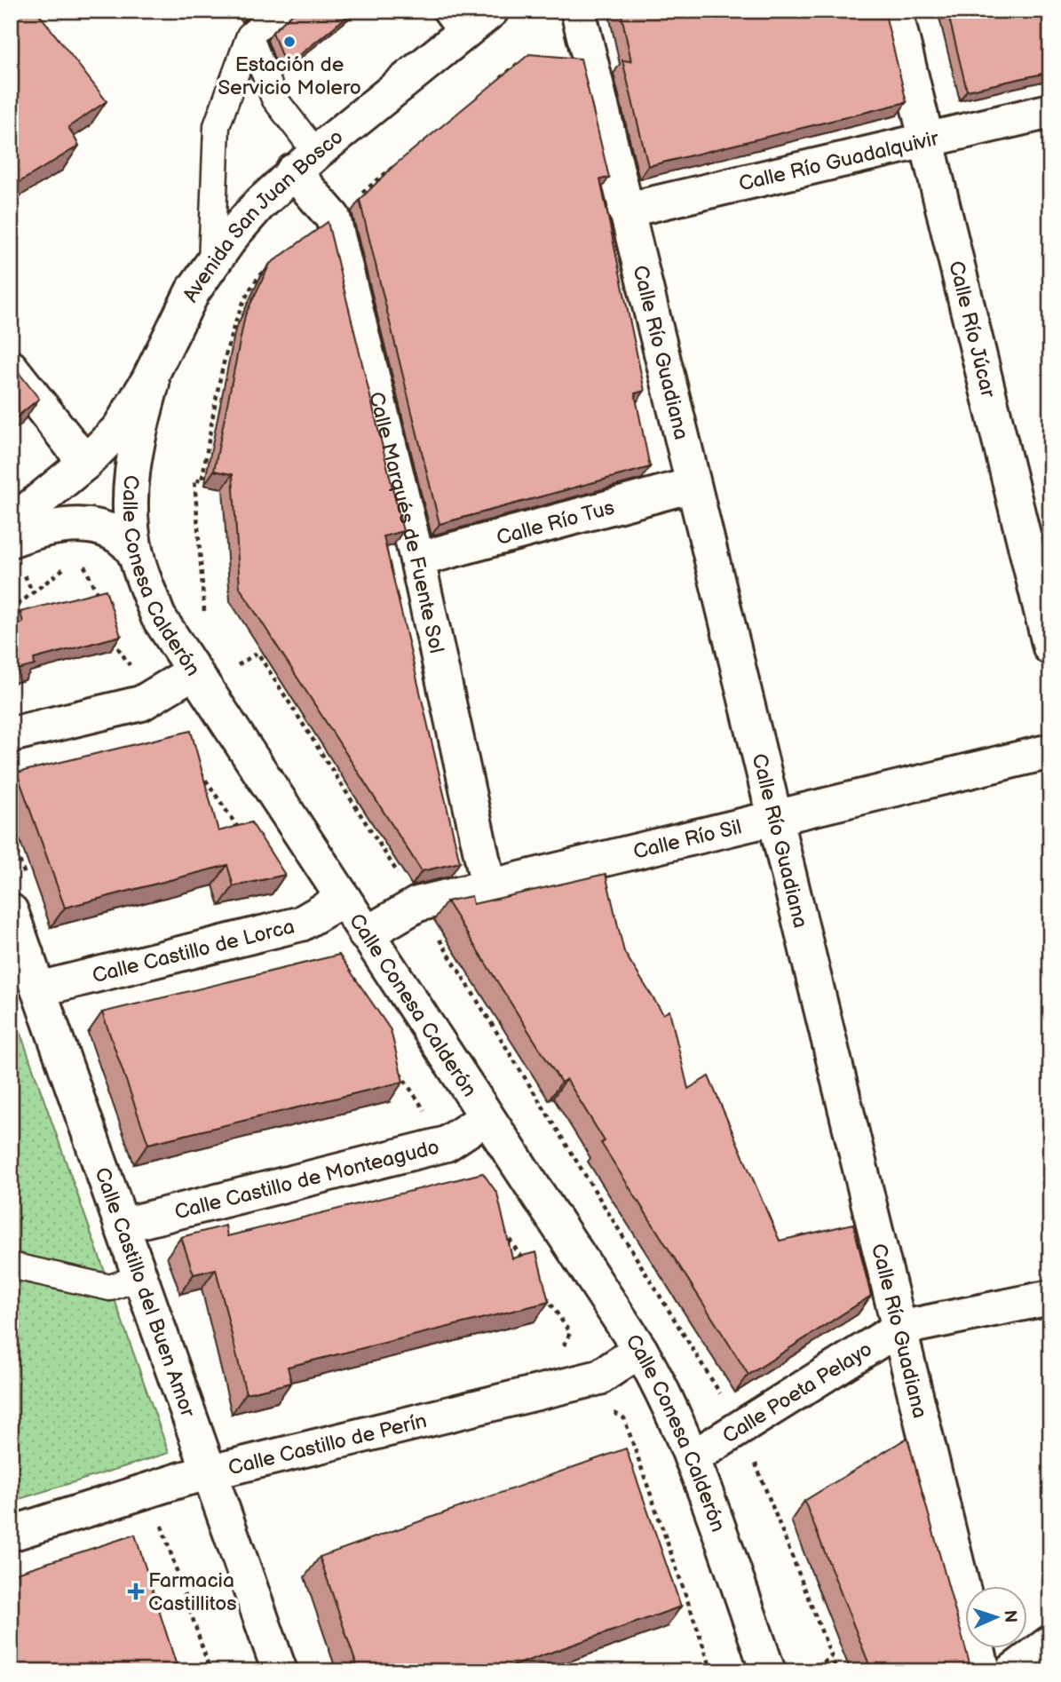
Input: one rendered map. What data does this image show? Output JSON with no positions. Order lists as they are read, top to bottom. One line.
{"streets":{"street":["Calle Río Guadalquivir","Avenida San Juan Bosco","Calle Río Júcar","Calle Río Guadiana","Calle Marqués de Fuente Sol","Calle Río Tus","Calle Conesa Calderón","Calle Río Sil","Calle Castillo de Lorca","Calle Castillo de Monteagudo","Calle Castillo del Buen Amor","Calle Poeta Pelayo","Calle Castillo de Perín"]},"crossings":[["Calle Río Guadalquivir","Calle Río Júcar"],["Calle Río Guadalquivir","Calle Río Guadiana"],["Avenida San Juan Bosco","Calle Marqués de Fuente Sol"],["Avenida San Juan Bosco","Calle Conesa Calderón"],["Calle Río Guadiana","Calle Río Tus"],["Calle Río Guadiana","Calle Río Sil"],["Calle Río Guadiana","Calle Poeta Pelayo"],["Calle Marqués de Fuente Sol","Calle Río Tus"],["Calle Marqués de Fuente Sol","Calle Río Sil"],["Calle Conesa Calderón","Calle Río Sil"],["Calle Conesa Calderón","Calle Castillo de Lorca"],["Calle Conesa Calderón","Calle Castillo de Monteagudo"],["Calle Conesa Calderón","Calle Poeta Pelayo"],["Calle Conesa Calderón","Calle Castillo de Perín"],["Calle Castillo de Lorca","Calle Castillo del Buen Amor"],["Calle Castillo de Monteagudo","Calle Castillo del Buen Amor"],["Calle Castillo del Buen Amor","Calle Castillo de Perín"]],"places":{"other":["Estación de Servicio Molero"],"health":["Farmacia Castillitos"]},"north":"right"}
